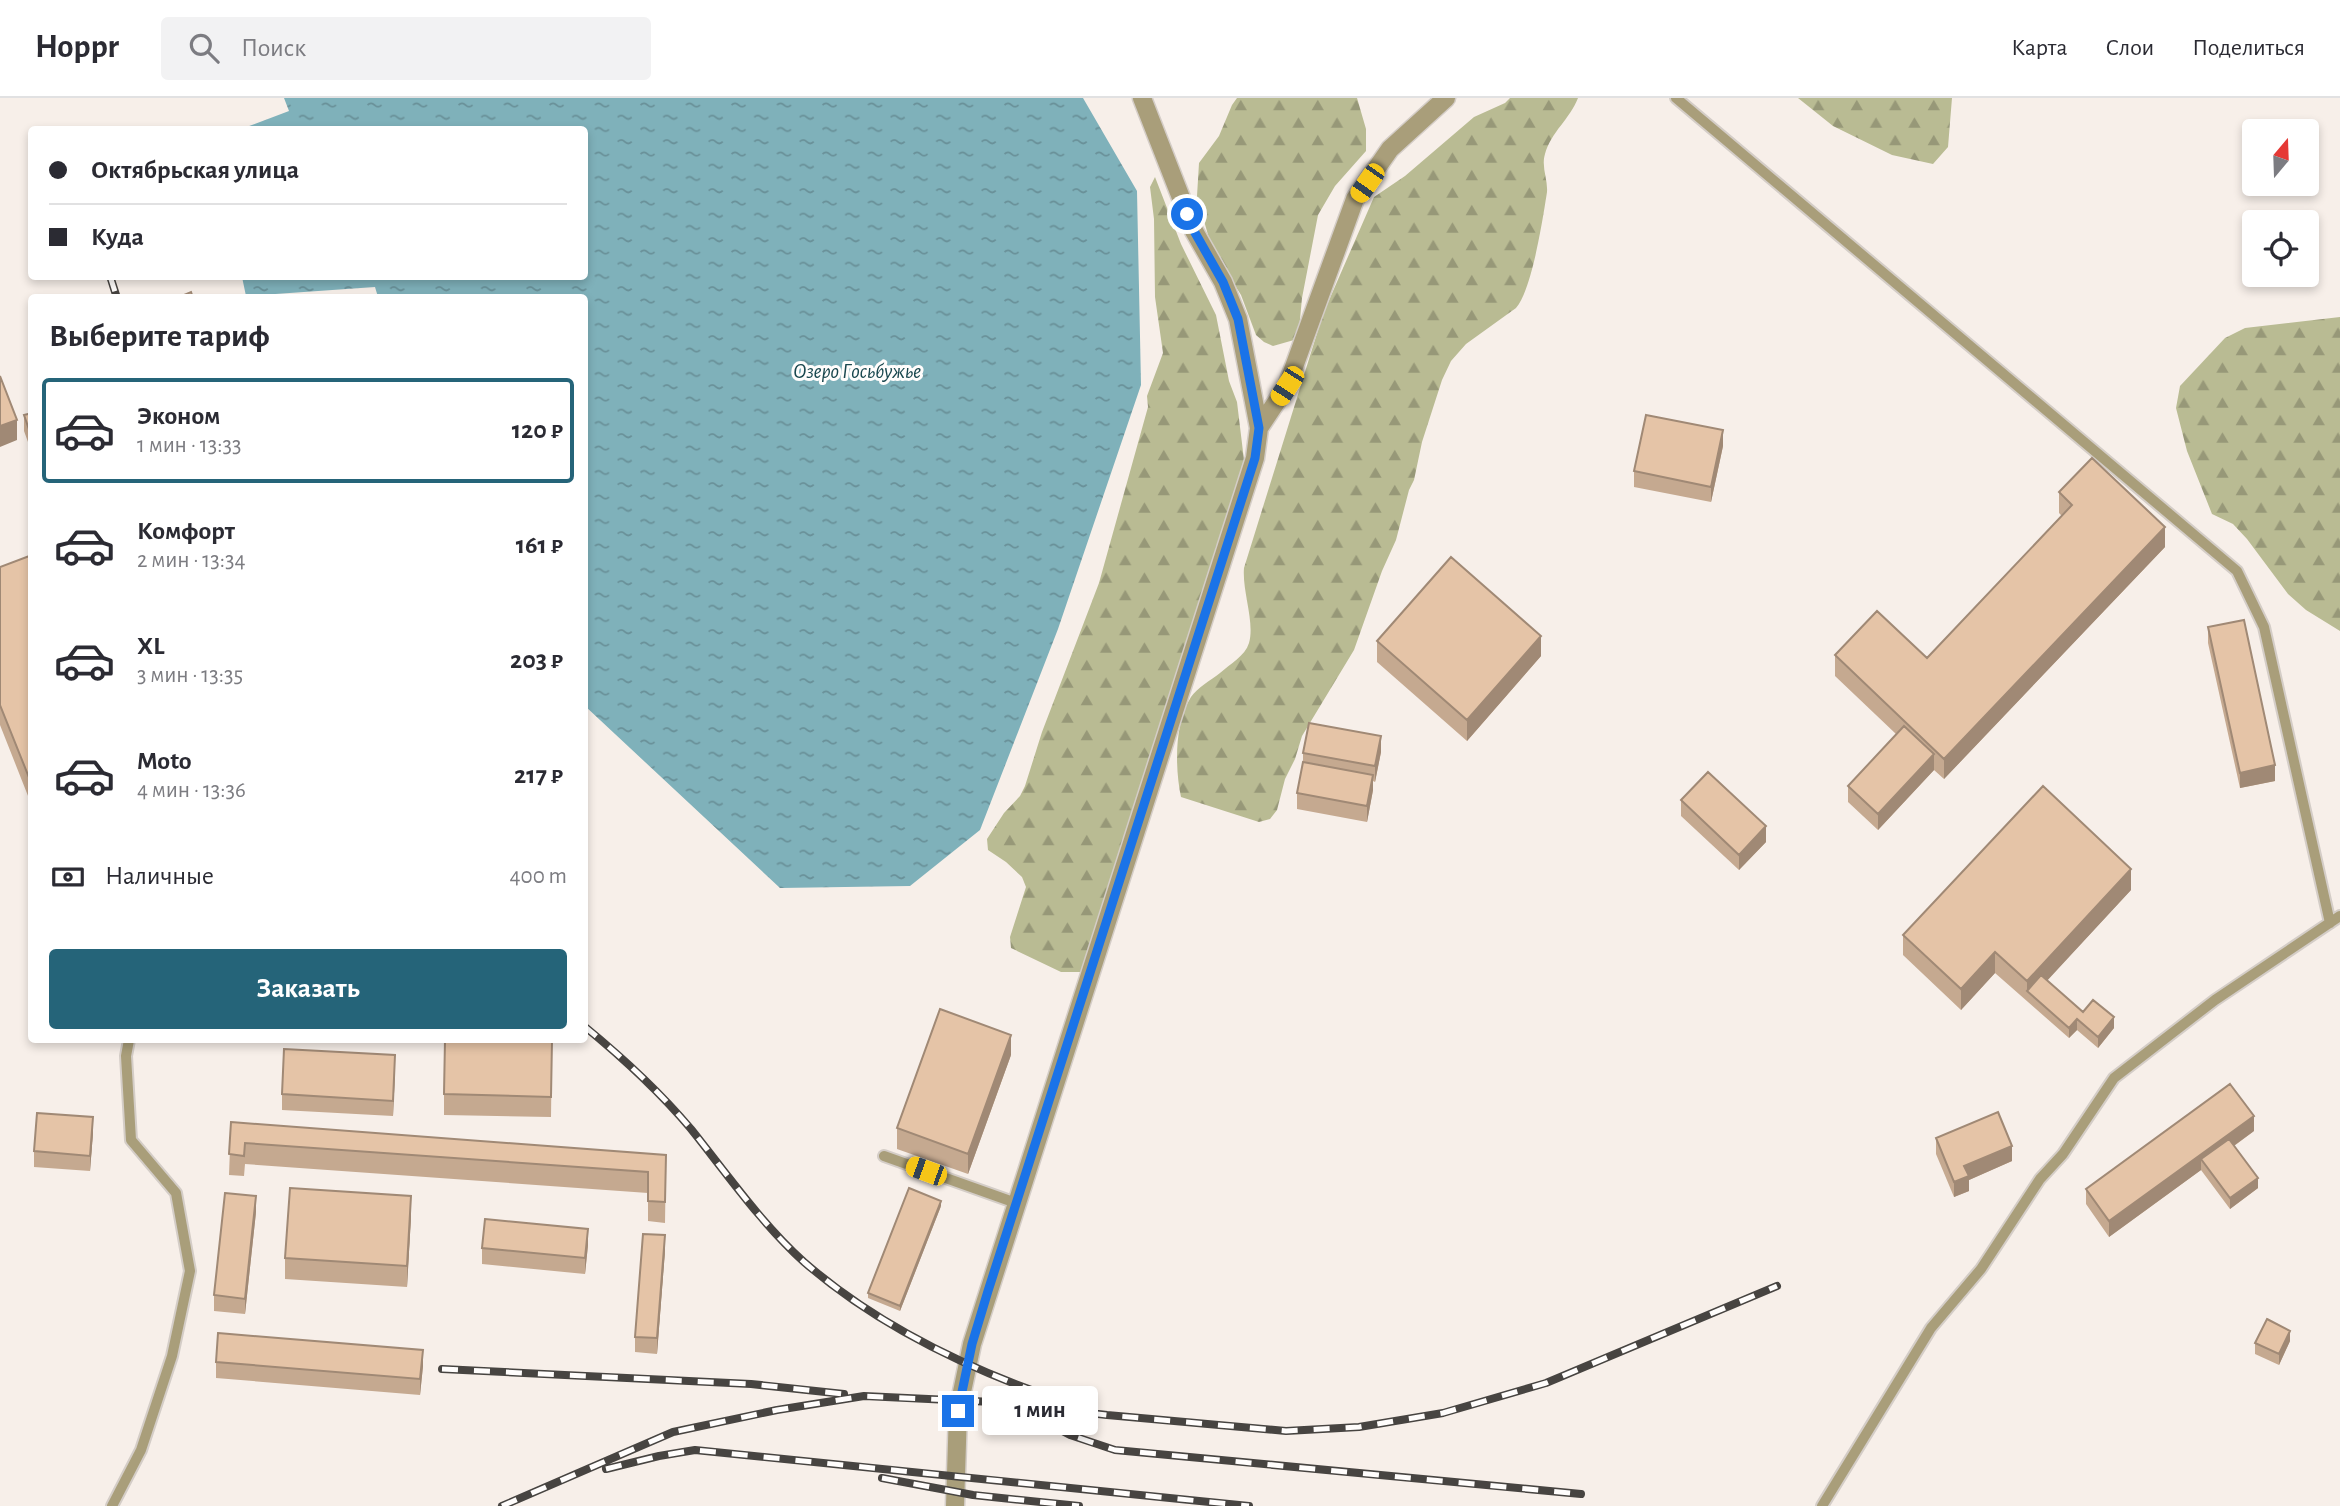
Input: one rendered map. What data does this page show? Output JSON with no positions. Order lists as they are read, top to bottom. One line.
{"water":["Озеро Госьбужье"],"north":"top","page":{"header":"Hoppr","search":"Поиск","nav":["Карта","Слои","Поделиться"],"banner":["Октябрьская улица","Куда"],"heading":"Выберите тариф","list":[{"name":"Эконом","note":"1 мин · 13:33","value":"120 ₽"},{"name":"Комфорт","note":"2 мин · 13:34","value":"161 ₽"},{"name":"XL","note":"3 мин · 13:35","value":"203 ₽"},{"name":"Moto","note":"4 мин · 13:36","value":"217 ₽"}],"pay":["Наличные","400 m"],"buttons":"Заказать","bubble":"1 мин"}}
